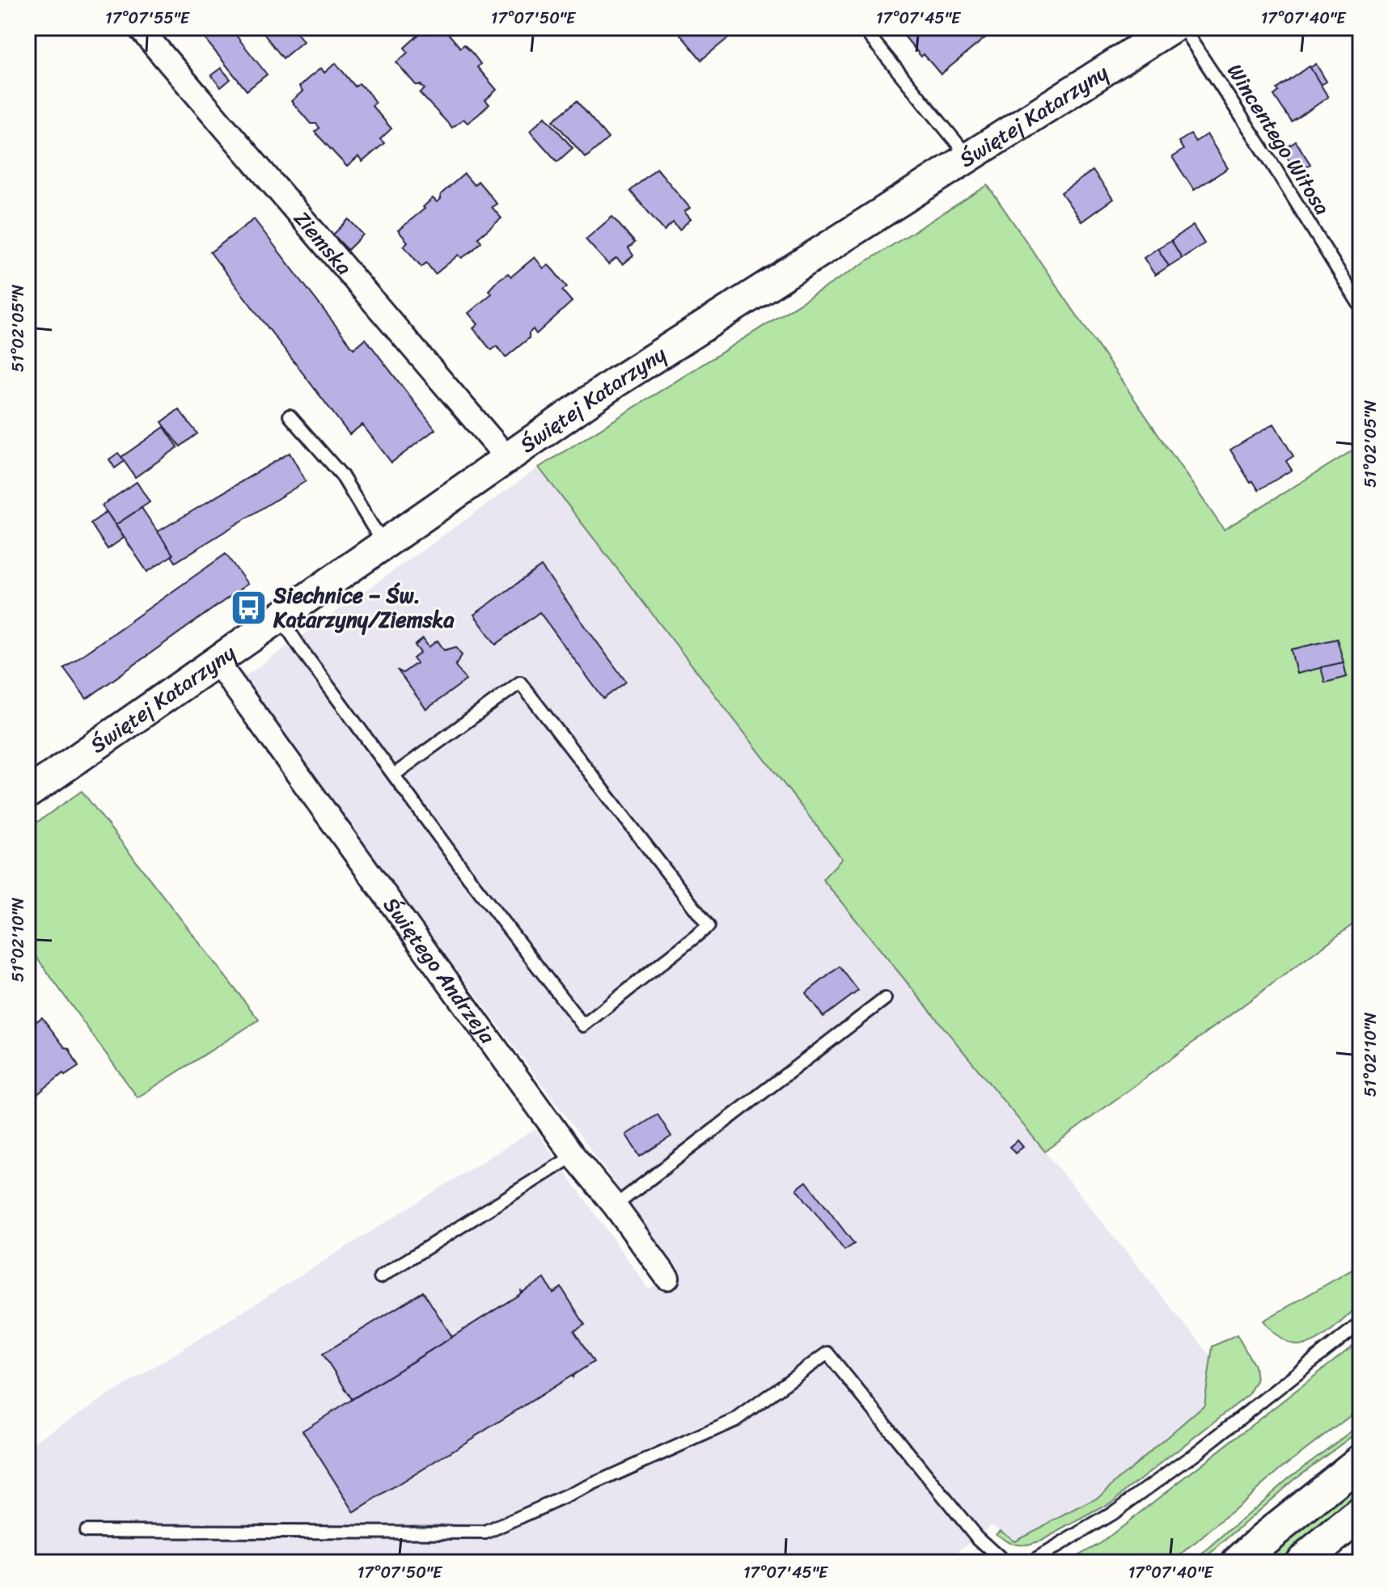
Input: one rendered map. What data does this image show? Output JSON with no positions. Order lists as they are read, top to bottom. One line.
{"streets":{"street":["Świętej Katarzyny","Ziemska","Świętego Andrzeja"],"lane":["Wincentego Witosa"]},"crossings":[["Świętej Katarzyny","Ziemska"],["Świętej Katarzyny","Świętego Andrzeja"]],"places":{"bus stop":["Siechnice – Św. Katarzyny/Ziemska"]},"coordinates":["17°07'55\"E","17°07'50\"E","17°07'45\"E","17°07'40\"E","51°02'05\"N","51°02'10\"N"]}
